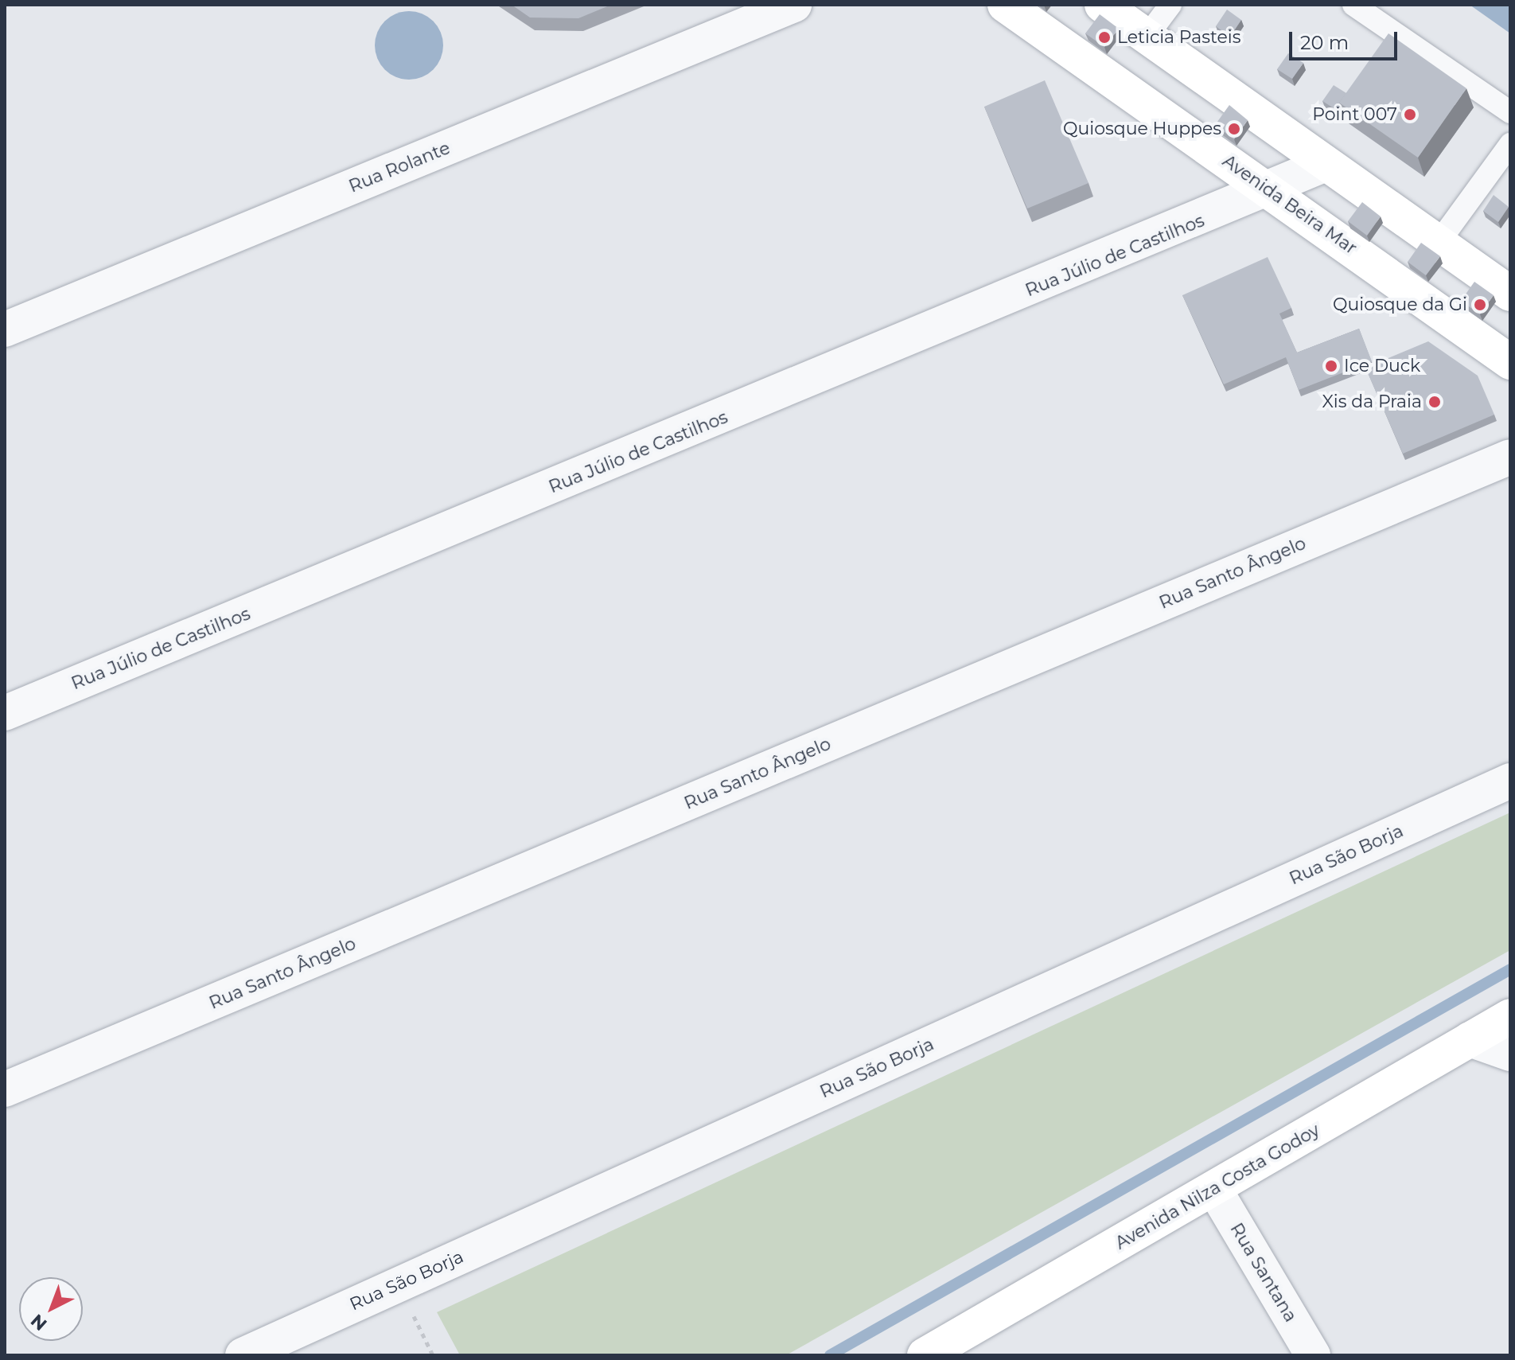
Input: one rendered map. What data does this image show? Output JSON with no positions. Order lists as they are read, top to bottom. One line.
{"streets":{"main road":["Avenida Beira Mar","Avenida Nilza Costa Godoy"],"street":["Rua Rolante","Rua Júlio de Castilhos","Rua Santo Ângelo","Rua São Borja","Rua Santana"]},"crossings":[["Avenida Beira Mar","Rua Júlio de Castilhos"],["Avenida Nilza Costa Godoy","Rua Santana"]],"places":["Leticia Pasteis","Point 007","Quiosque Huppes","Quiosque da Gi","Ice Duck","Xis da Praia"],"scale_bar":"20 m","north":"bottom left"}
